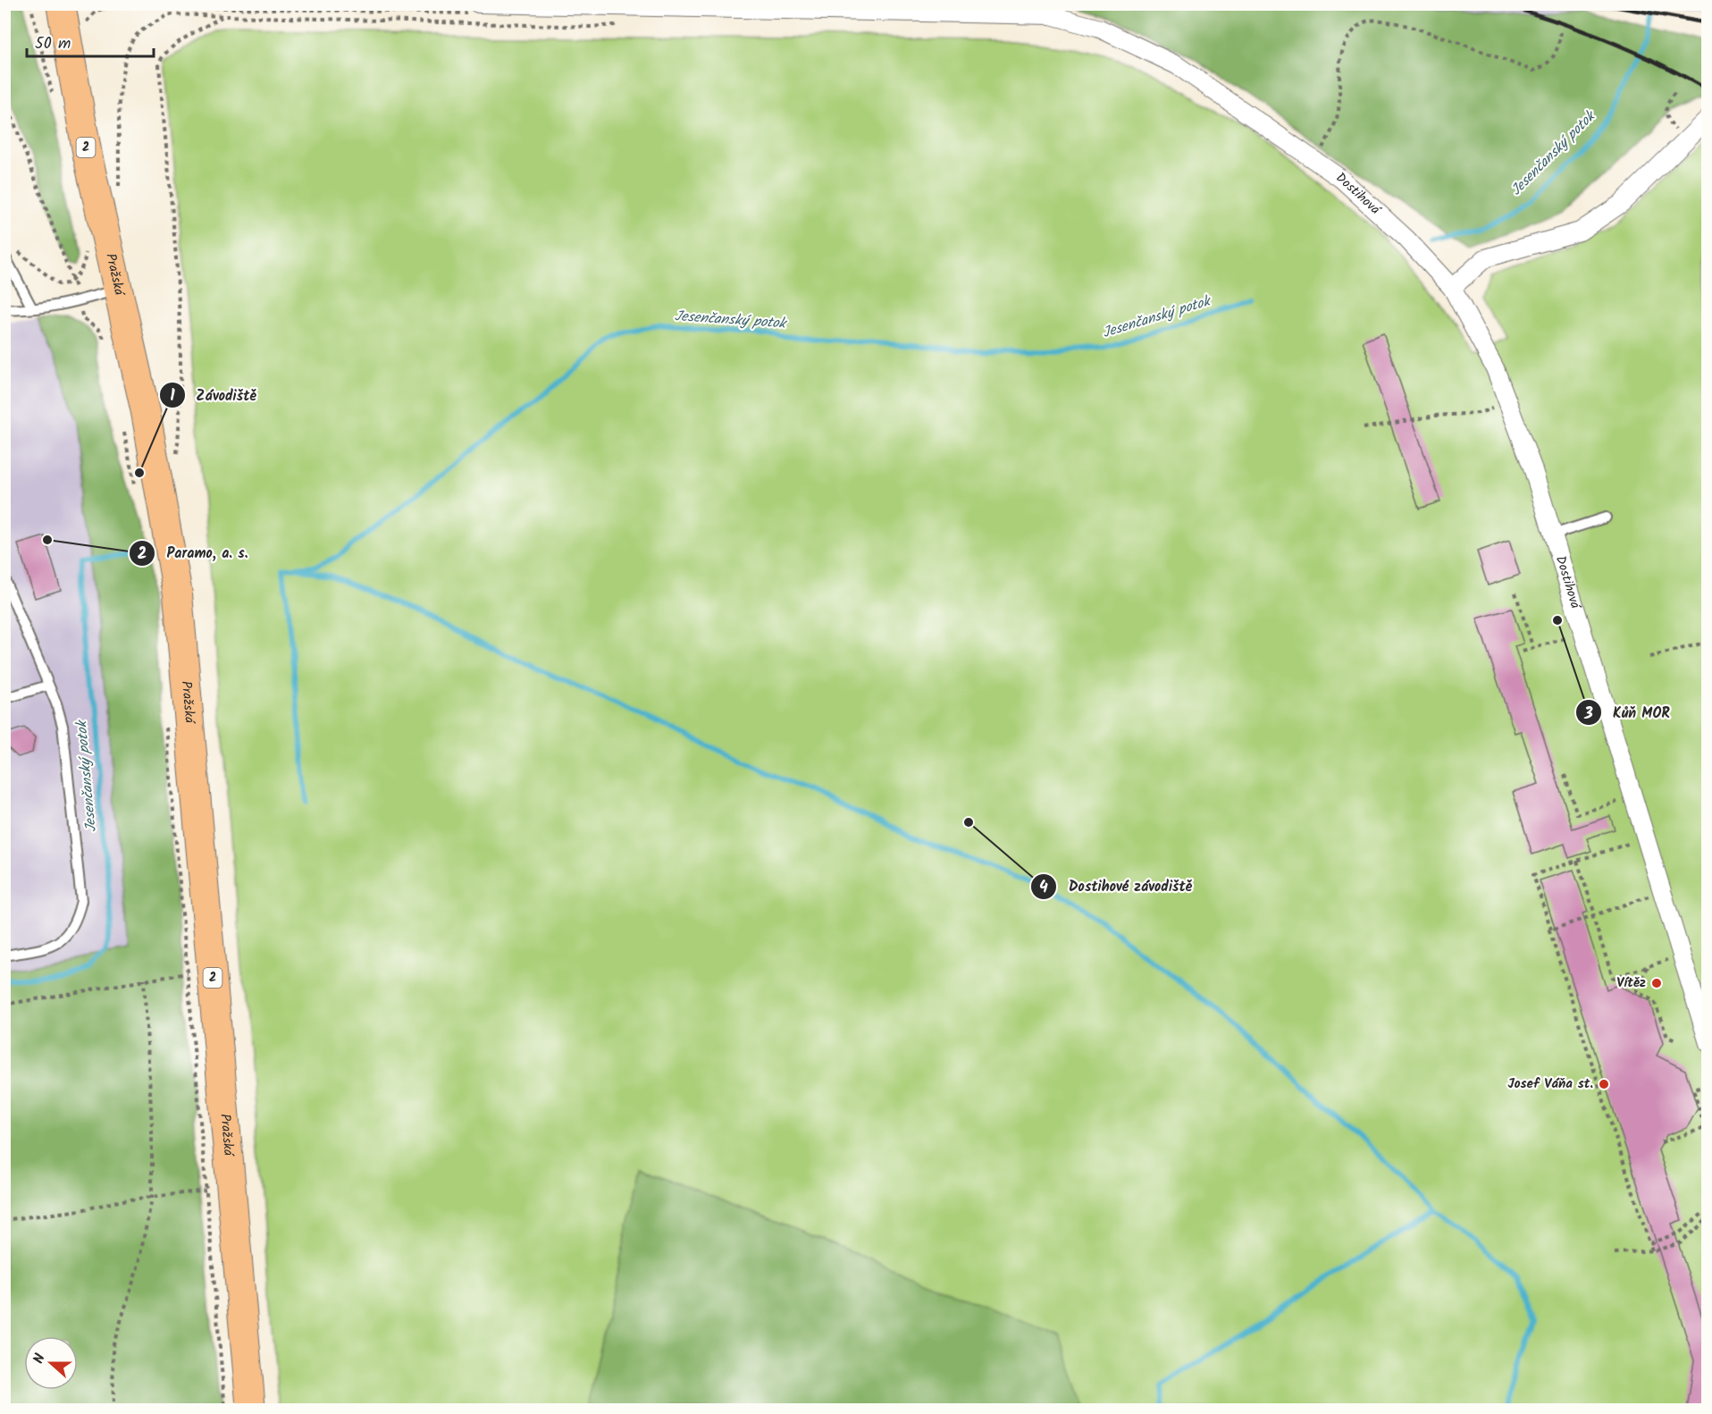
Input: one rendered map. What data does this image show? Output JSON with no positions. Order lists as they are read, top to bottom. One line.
{"streets":{"main road":["2","Pražská"],"street":["Dostihová"]},"water":["Jesenčanský potok"],"places":["Závodiště","Paramo, a. s.","Kůň MOR","Dostihové závodiště","Vítěz","Josef Váňa st."],"scale_bar":"50 m","north":"left"}
